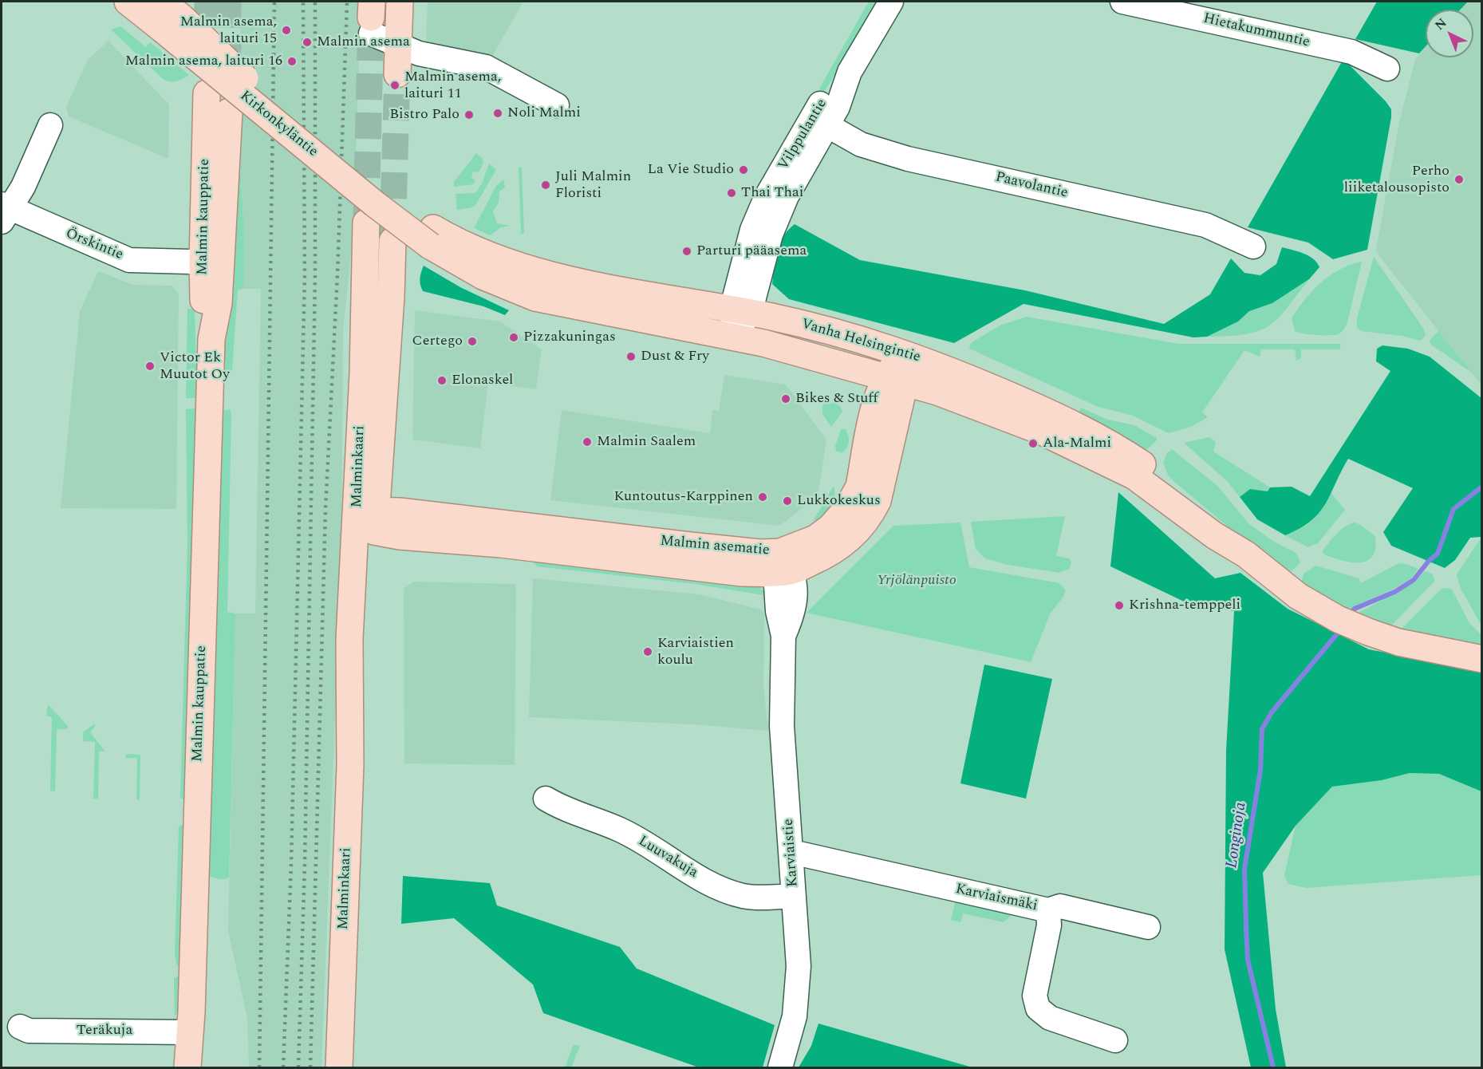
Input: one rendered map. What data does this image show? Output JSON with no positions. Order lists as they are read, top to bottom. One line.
{"streets":{"main road":["Kirkonkyläntie","Malmin kauppatie","Vanha Helsingintie","Malminkaari","Malmin asematie"],"street":["Hietakummuntie","Vilppulantie","Paavolantie","Örskintie","Karviaistie","Luuvakuja","Karviaismäki","Teräkuja"]},"crossings":[["Kirkonkyläntie","Vanha Helsingintie"],["Vilppulantie","Paavolantie"],["Vilppulantie","Vanha Helsingintie"],["Malmin kauppatie","Örskintie"],["Malmin kauppatie","Teräkuja"],["Vanha Helsingintie","Malmin asematie"],["Malminkaari","Malmin asematie"],["Malmin asematie","Karviaistie"],["Karviaistie","Luuvakuja"],["Karviaistie","Karviaismäki"]],"water":["Longinoja"],"parks":["Yrjölänpuisto"],"places":["Malmin asema, laituri 15","Malmin asema","Malmin asema, laituri 16","Malmin asema, laituri 11","Noli Malmi","Bistro Palo","La Vie Studio","Perho liiketalousopisto","Juli Malmin Floristi","Thai Thai","Parturi pääasema","Pizzakuningas","Certego","Dust & Fry","Victor Ek Muutot Oy","Elonaskel","Bikes & Stuff","Malmin Saalem","Ala-Malmi","Kuntoutus-Karppinen","Lukkokeskus","Krishna-temppeli","Karviaistien koulu"],"north":"top left"}
